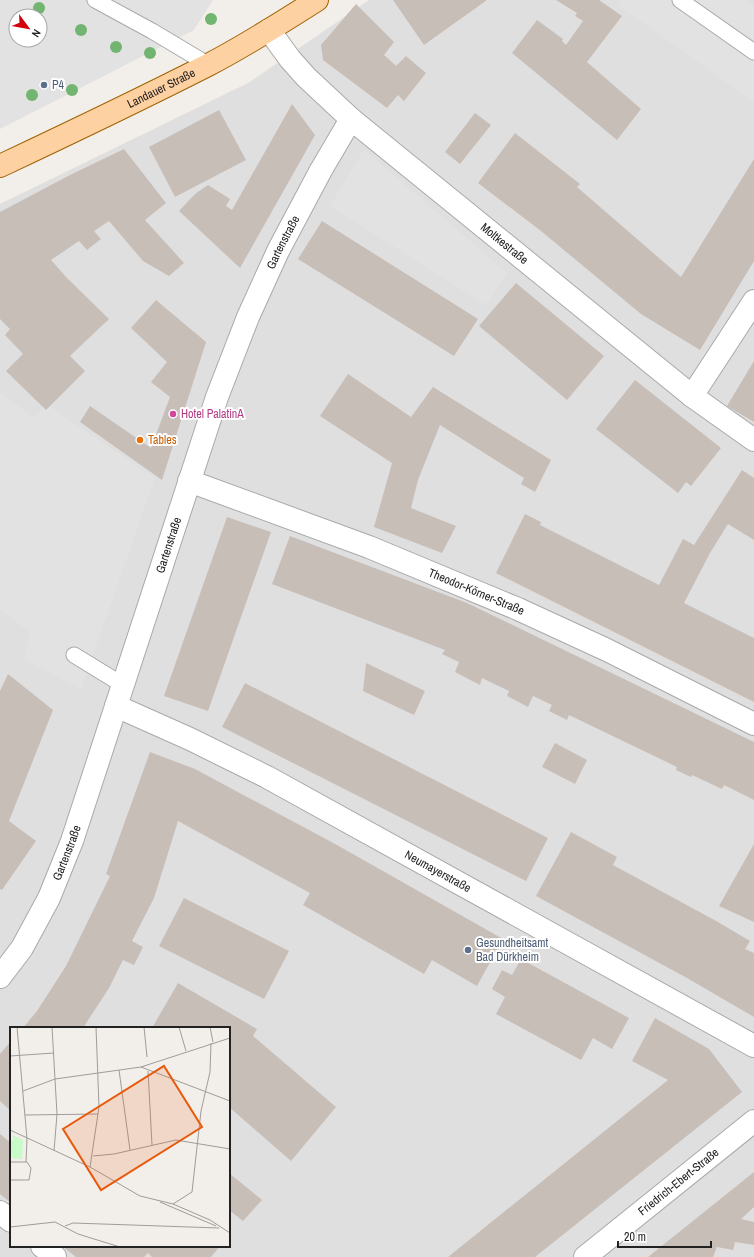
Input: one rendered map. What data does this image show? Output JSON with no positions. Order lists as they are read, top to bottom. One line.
{"streets":{"main road":["Landauer Straße"],"street":["Gartenstraße","Moltkestraße","Theodor-Körner-Straße","Neumayerstraße","Friedrich-Ebert-Straße"]},"crossings":[["Landauer Straße","Moltkestraße"],["Gartenstraße","Moltkestraße"],["Gartenstraße","Theodor-Körner-Straße"],["Gartenstraße","Neumayerstraße"]],"places":["P4","Hotel PalatinA","Tables","Gesundheitsamt Bad Dürkheim"],"scale_bar":"20 m","north":"bottom right"}
